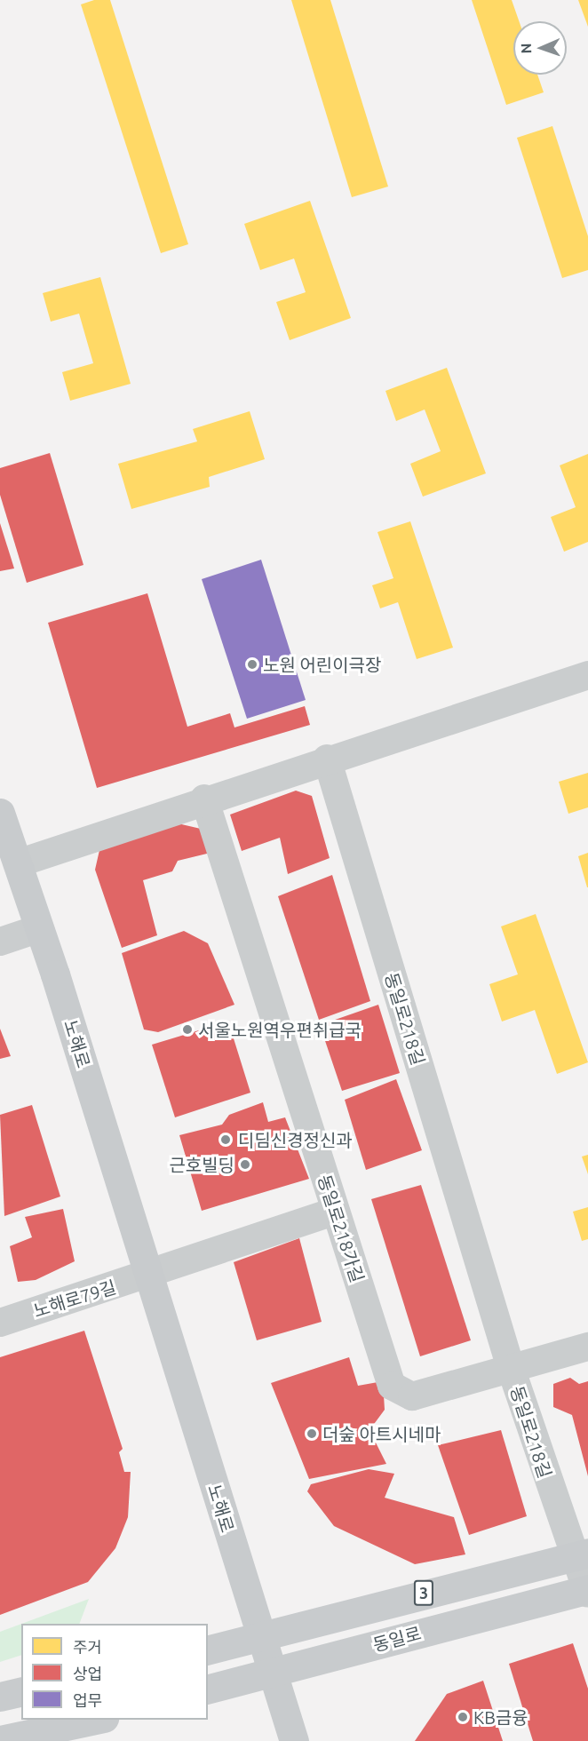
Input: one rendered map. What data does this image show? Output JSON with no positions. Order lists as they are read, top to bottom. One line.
{"streets":{"main road":["노해로","3","동일로"],"street":["동일로218길","동일로218가길","노해로79길"]},"crossings":[["동일로218길","동일로218가길"],["동일로218길","3"],["동일로218길","동일로"],["노해로","노해로79길"],["노해로","3"],["노해로","동일로"]],"places":["노원 어린이극장","서울노원역우편취급국","디딤신경정신과","근호빌딩","더숲 아트시네마","KB금융"],"legend":["주거","상업","업무"],"north":"left"}
